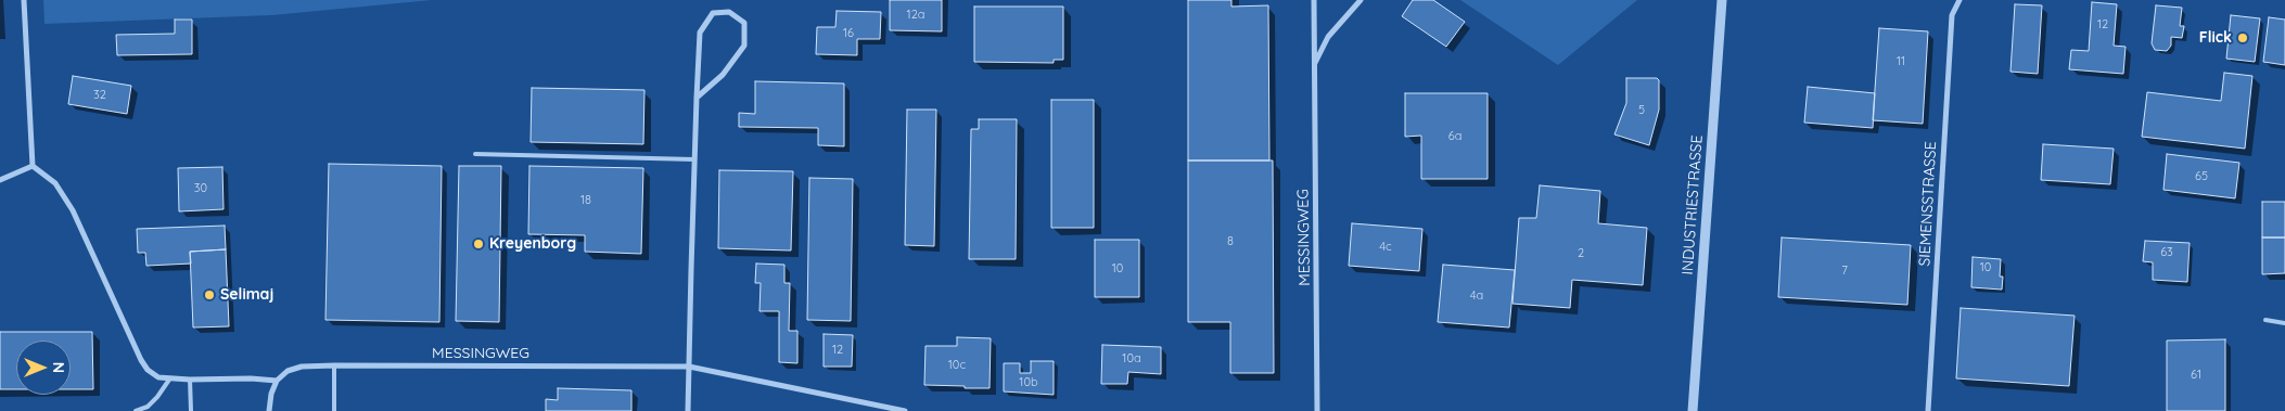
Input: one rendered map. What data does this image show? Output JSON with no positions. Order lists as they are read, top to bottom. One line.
{"streets":{"street":["SIEMENSSTRASSE","INDUSTRIESTRASSE","MESSINGWEG"]},"places":["Flick","Kreyenborg","Selimaj"],"house_numbers":["12a","12","16","11","32","5","6a","65","30","18","8","4c","63","2","10","10","7","4a","12","10a","10c","61","10b"],"north":"right"}
